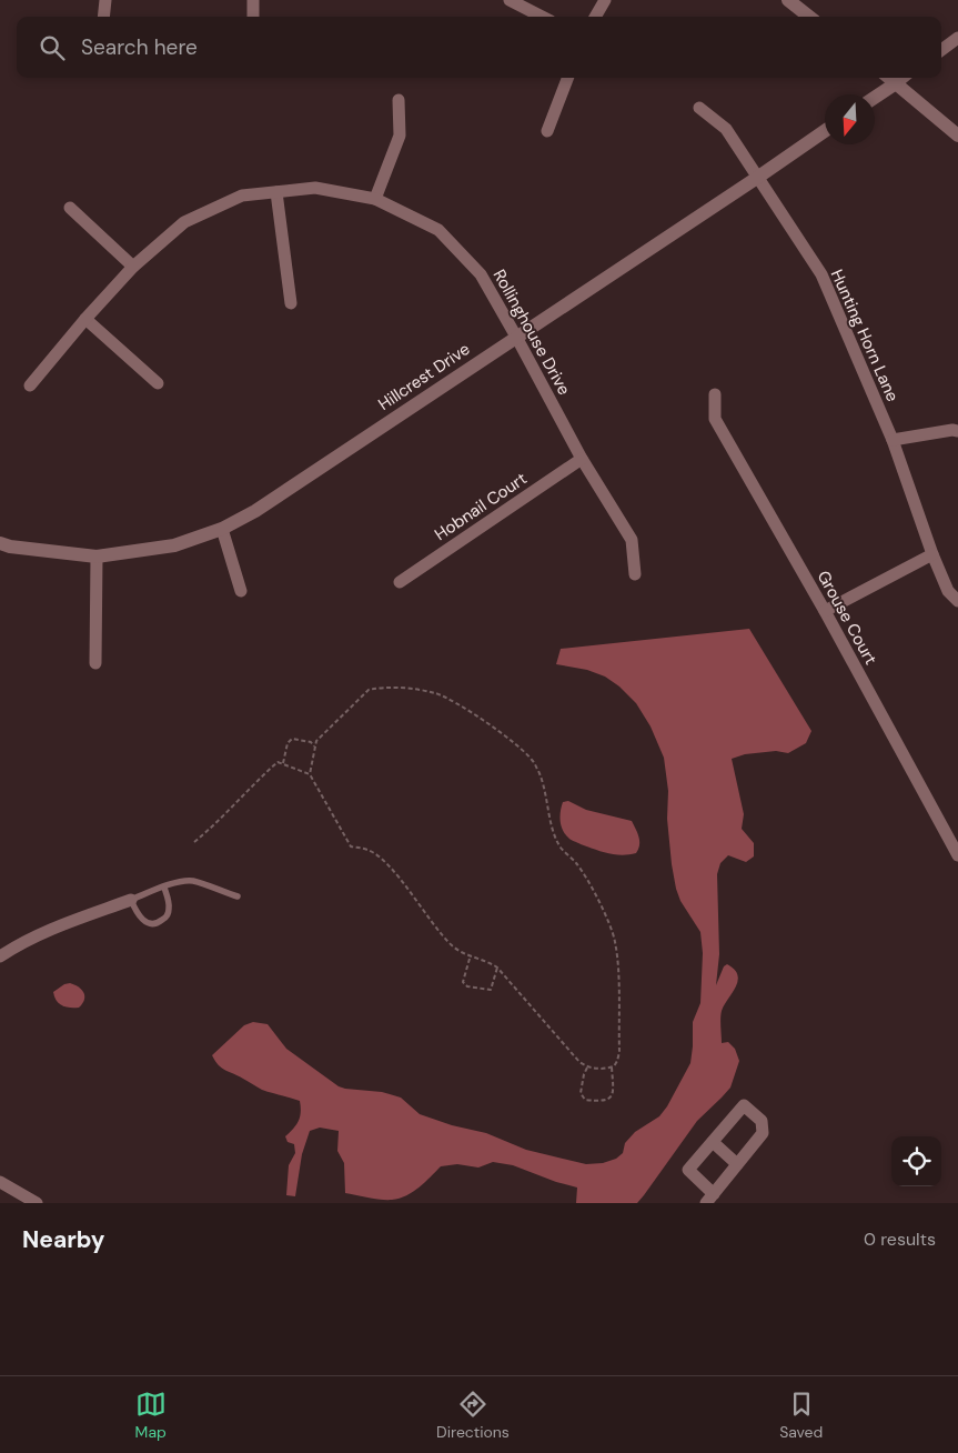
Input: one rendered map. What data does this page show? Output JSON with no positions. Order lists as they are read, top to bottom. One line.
{"streets":{"street":["Rollinghouse Drive","Hunting Horn Lane","Hillcrest Drive","Hobnail Court","Grouse Court"]},"crossings":[["Rollinghouse Drive","Hillcrest Drive"],["Rollinghouse Drive","Hobnail Court"],["Hunting Horn Lane","Hillcrest Drive"]],"north":"bottom","page":{"search":"Search here","heading":["Nearby","0 results"],"nav":["Map","Directions","Saved"]}}
